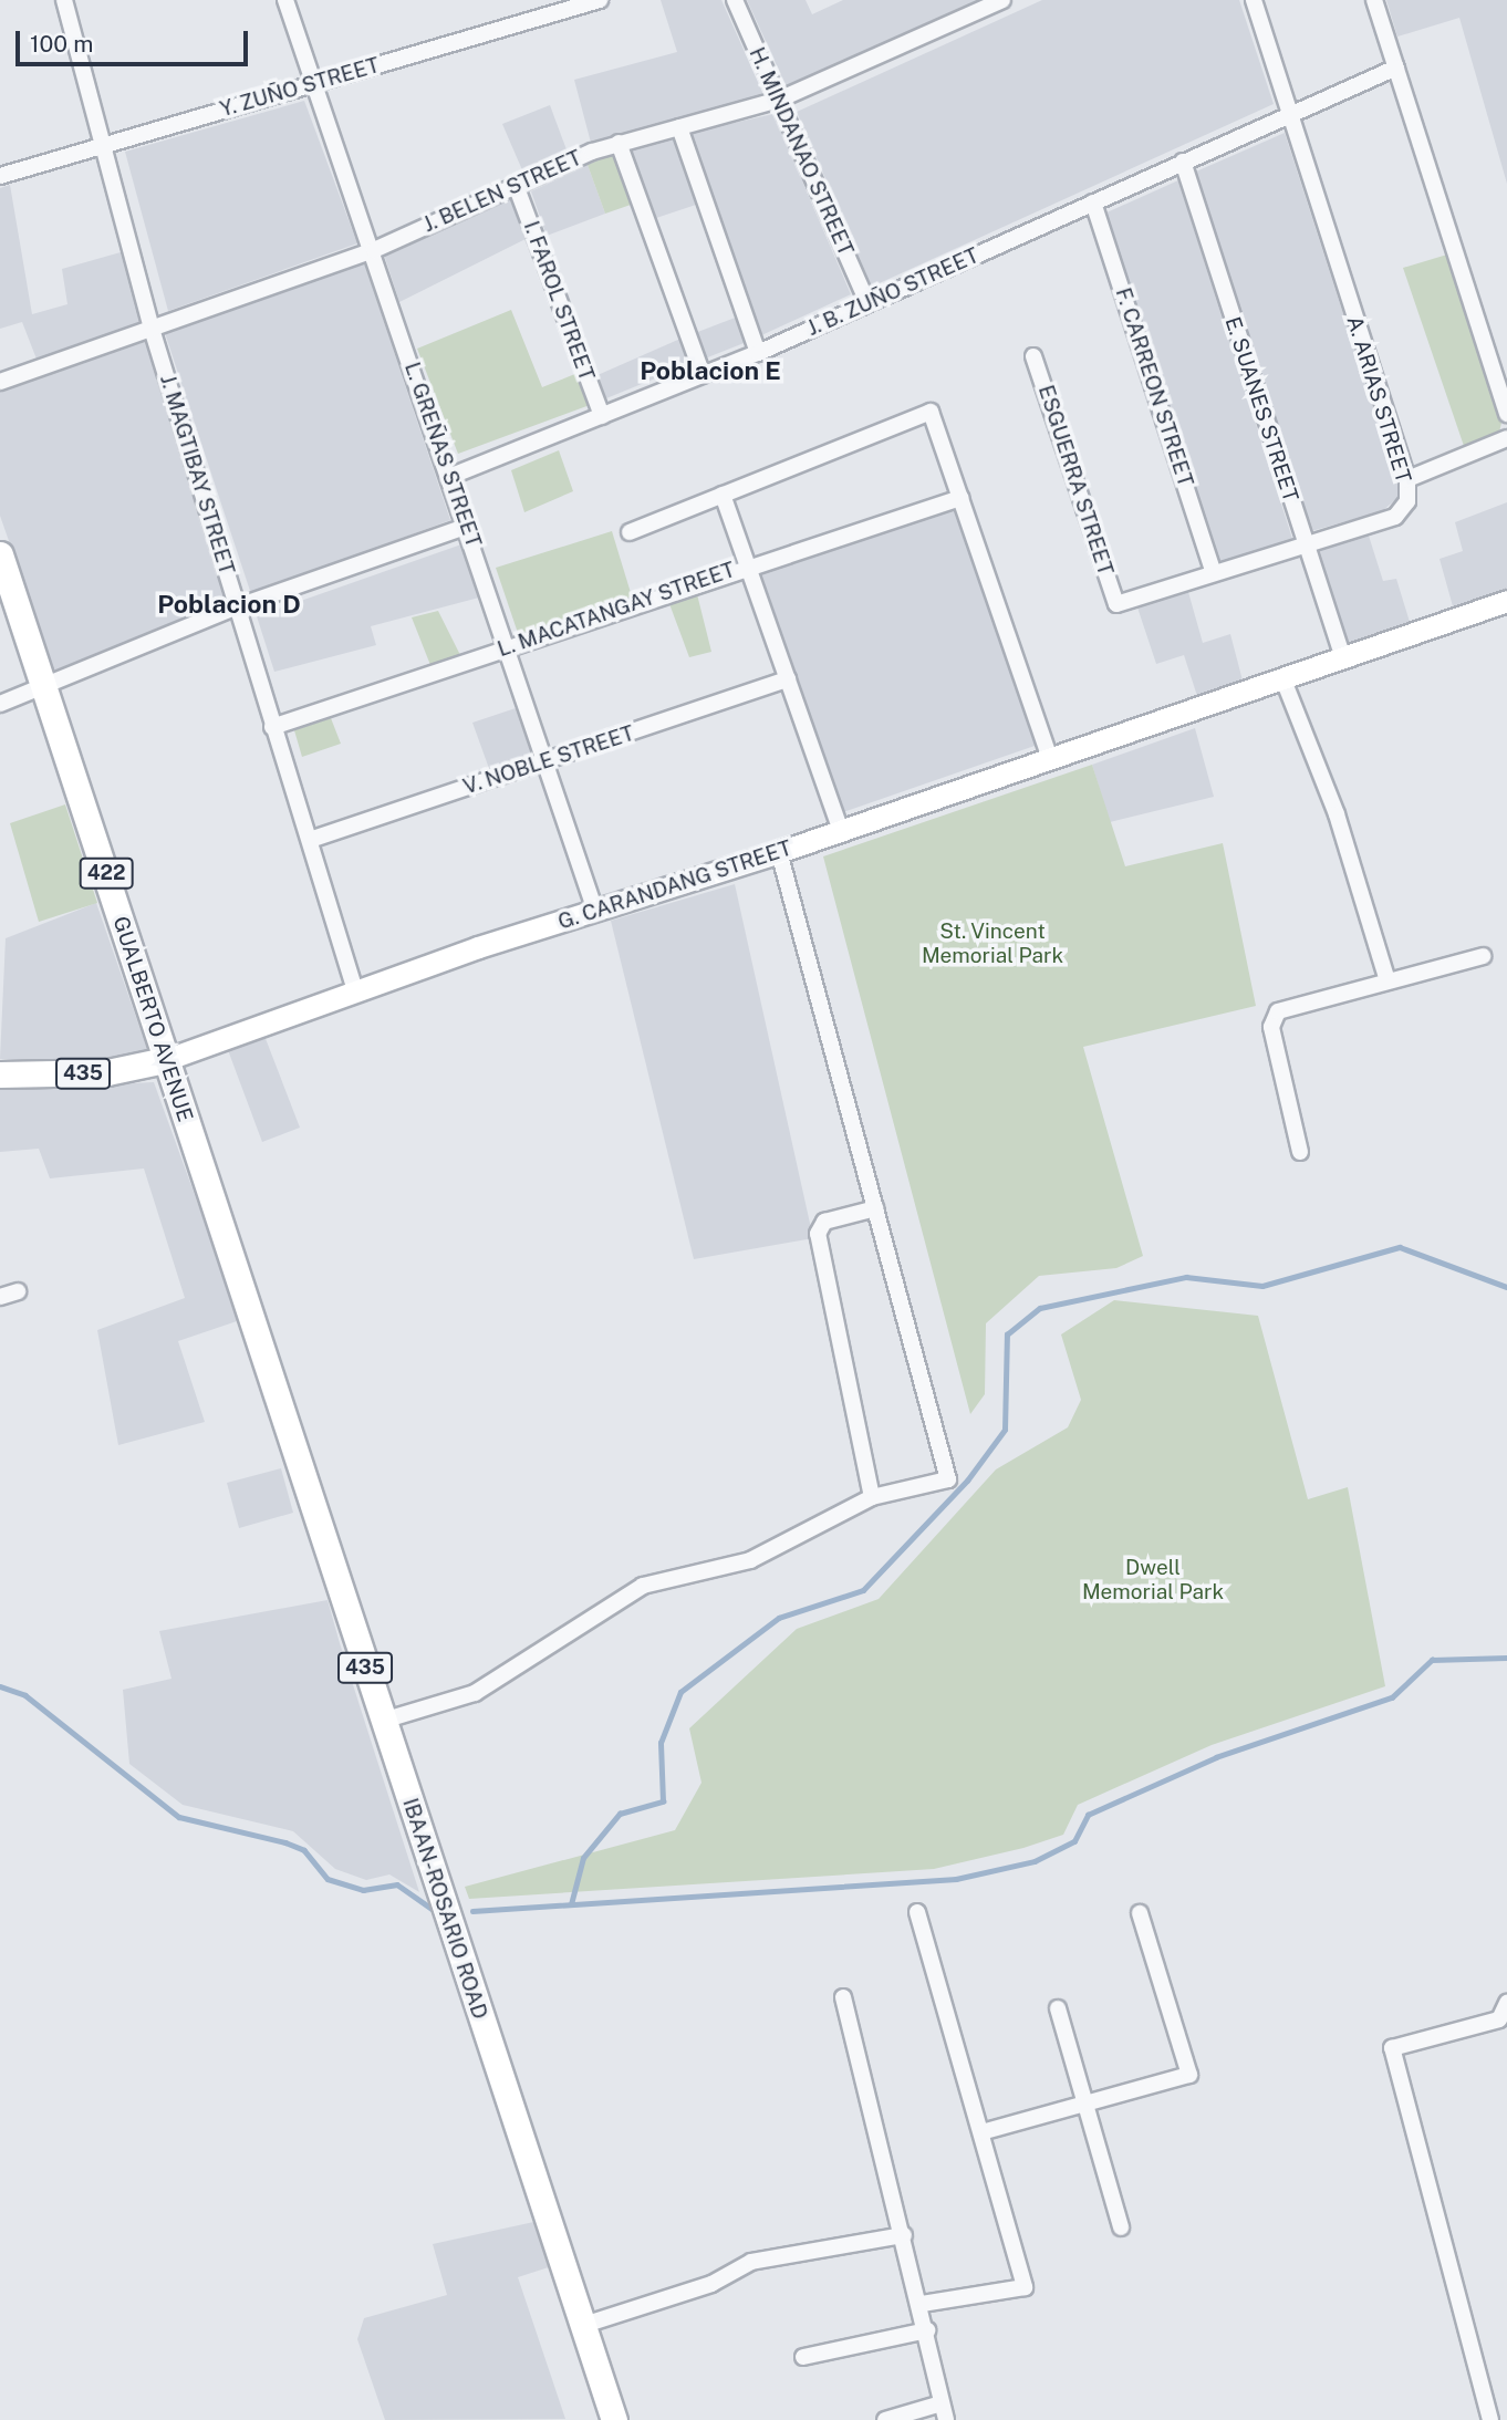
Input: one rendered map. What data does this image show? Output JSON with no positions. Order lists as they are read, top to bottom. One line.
{"streets":{"main road":["422","G. CARANDANG STREET","GUALBERTO AVENUE","435","IBAAN-ROSARIO ROAD"],"street":["Y. ZUÑO STREET","H. MINDANAO STREET","J. BELEN STREET","J. B. ZUÑO STREET","I. FAROL STREET","F. CARREON STREET","A. ARIAS STREET","E. SUANES STREET","L. GREÑAS STREET","J. MAGTIBAY STREET","ESGUERRA STREET","L. MACATANGAY STREET","V. NOBLE STREET"]},"crossings":[["Y. ZUÑO STREET","L. GREÑAS STREET"],["Y. ZUÑO STREET","J. MAGTIBAY STREET"],["H. MINDANAO STREET","J. BELEN STREET"],["H. MINDANAO STREET","J. B. ZUÑO STREET"],["J. BELEN STREET","I. FAROL STREET"],["J. BELEN STREET","L. GREÑAS STREET"],["J. BELEN STREET","J. MAGTIBAY STREET"],["J. B. ZUÑO STREET","I. FAROL STREET"],["J. B. ZUÑO STREET","F. CARREON STREET"],["J. B. ZUÑO STREET","A. ARIAS STREET"],["J. B. ZUÑO STREET","E. SUANES STREET"],["J. B. ZUÑO STREET","L. GREÑAS STREET"],["F. CARREON STREET","A. ARIAS STREET"],["A. ARIAS STREET","E. SUANES STREET"],["A. ARIAS STREET","ESGUERRA STREET"],["E. SUANES STREET","G. CARANDANG STREET"],["L. GREÑAS STREET","L. MACATANGAY STREET"],["L. GREÑAS STREET","V. NOBLE STREET"],["L. GREÑAS STREET","G. CARANDANG STREET"],["J. MAGTIBAY STREET","L. MACATANGAY STREET"],["J. MAGTIBAY STREET","V. NOBLE STREET"],["J. MAGTIBAY STREET","G. CARANDANG STREET"],["G. CARANDANG STREET","GUALBERTO AVENUE"],["GUALBERTO AVENUE","IBAAN-ROSARIO ROAD"]],"districts":["Poblacion E","Poblacion D"],"parks":["St. Vincent Memorial Park","Dwell Memorial Park"],"scale_bar":"100 m"}
